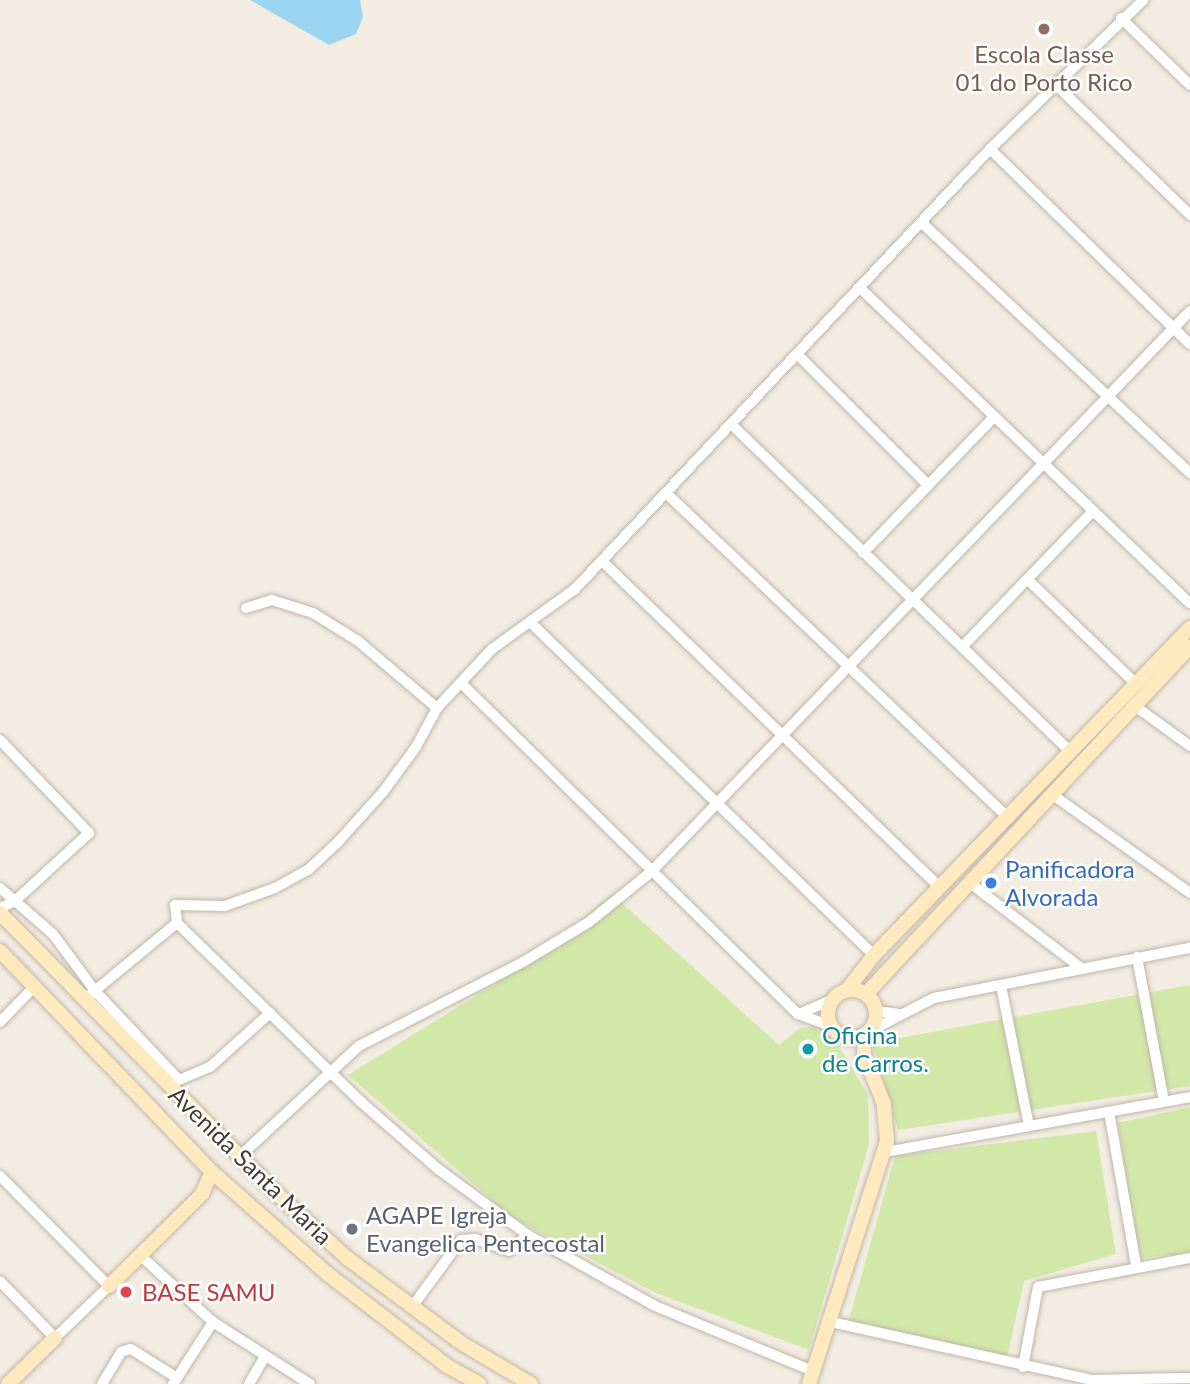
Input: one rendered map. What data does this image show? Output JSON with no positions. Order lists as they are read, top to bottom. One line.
{"streets":{"street":["Avenida Santa Maria"]},"places":["Escola Classe 01 do Porto Rico","Panificadora Alvorada","Oficina de Carros.","AGAPE Igreja Evangelica Pentecostal","BASE SAMU"]}
